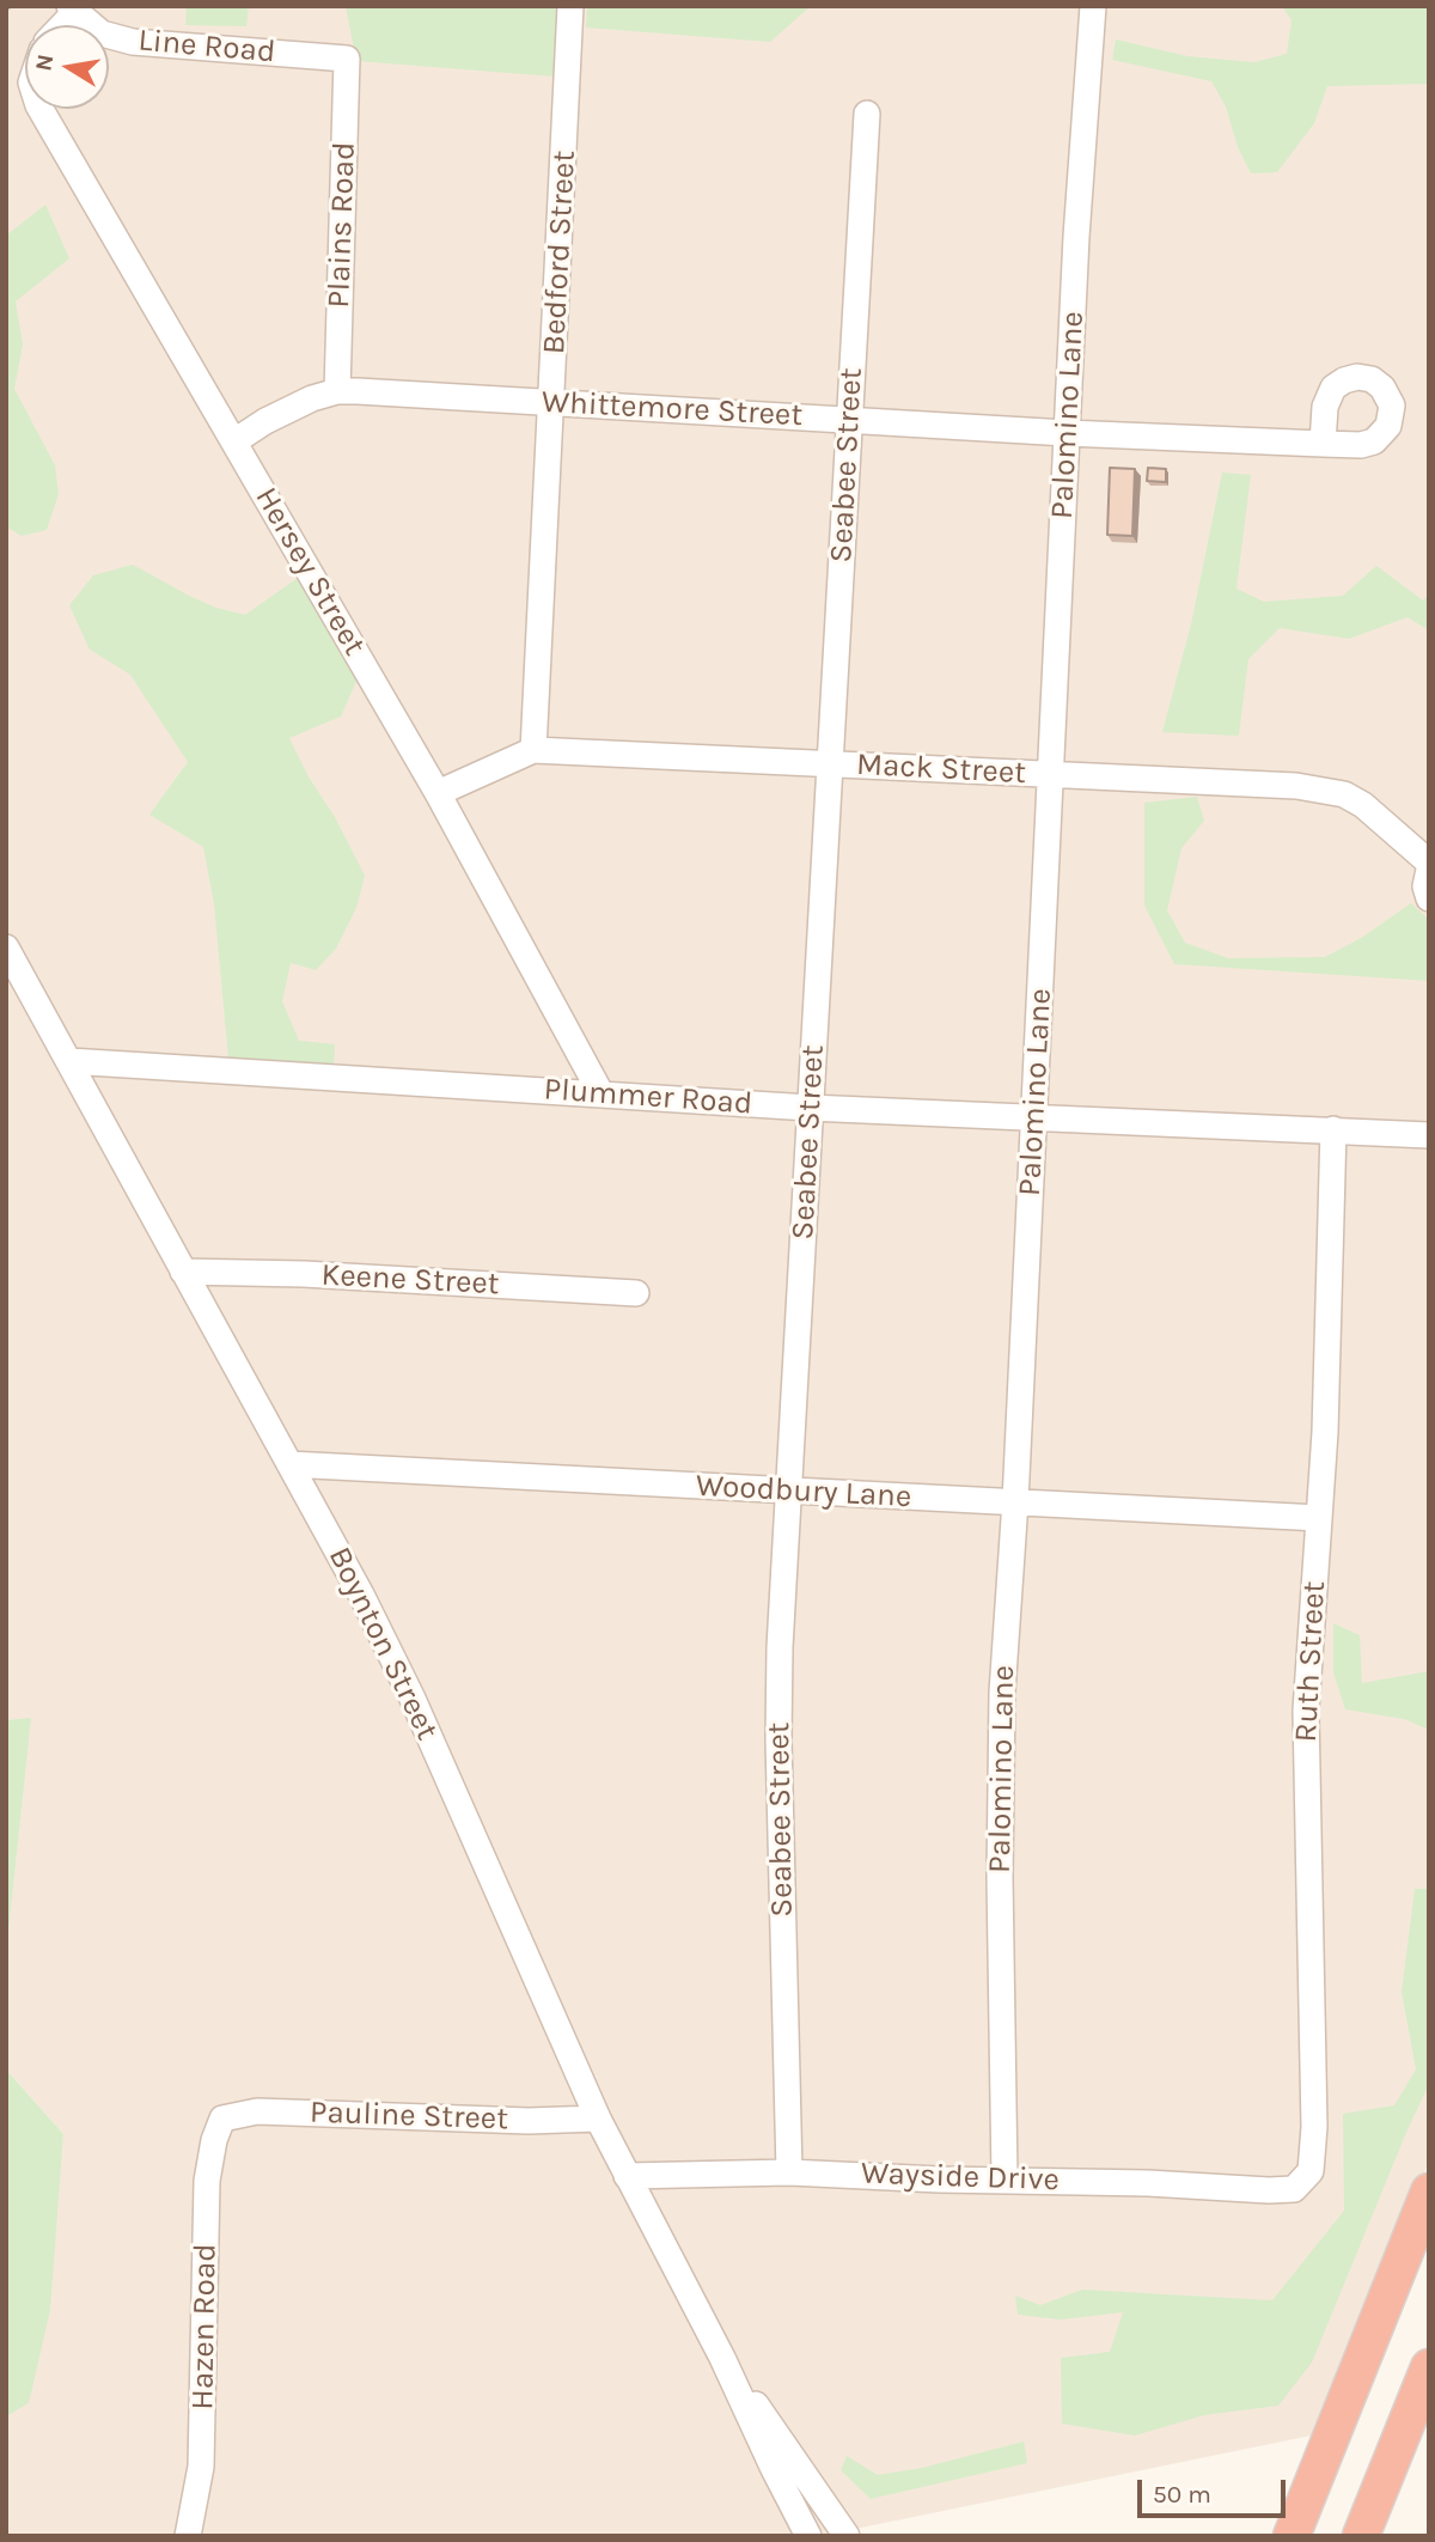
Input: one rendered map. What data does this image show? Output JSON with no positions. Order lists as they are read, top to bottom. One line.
{"streets":{"street":["Line Road","Plains Road","Bedford Street","Whittemore Street","Palomino Lane","Seabee Street","Hersey Street","Mack Street","Plummer Road","Keene Street","Woodbury Lane","Boynton Street","Ruth Street","Pauline Street","Wayside Drive","Hazen Road"]},"crossings":[["Line Road","Plains Road"],["Plains Road","Whittemore Street"],["Bedford Street","Whittemore Street"],["Bedford Street","Mack Street"],["Whittemore Street","Palomino Lane"],["Whittemore Street","Seabee Street"],["Whittemore Street","Hersey Street"],["Palomino Lane","Mack Street"],["Palomino Lane","Plummer Road"],["Palomino Lane","Woodbury Lane"],["Palomino Lane","Wayside Drive"],["Seabee Street","Mack Street"],["Seabee Street","Plummer Road"],["Seabee Street","Woodbury Lane"],["Seabee Street","Wayside Drive"],["Hersey Street","Mack Street"],["Hersey Street","Plummer Road"],["Plummer Road","Boynton Street"],["Plummer Road","Ruth Street"],["Keene Street","Boynton Street"],["Woodbury Lane","Boynton Street"],["Woodbury Lane","Ruth Street"],["Boynton Street","Pauline Street"],["Boynton Street","Wayside Drive"],["Ruth Street","Wayside Drive"],["Pauline Street","Hazen Road"]],"scale_bar":"50 m","north":"left"}
